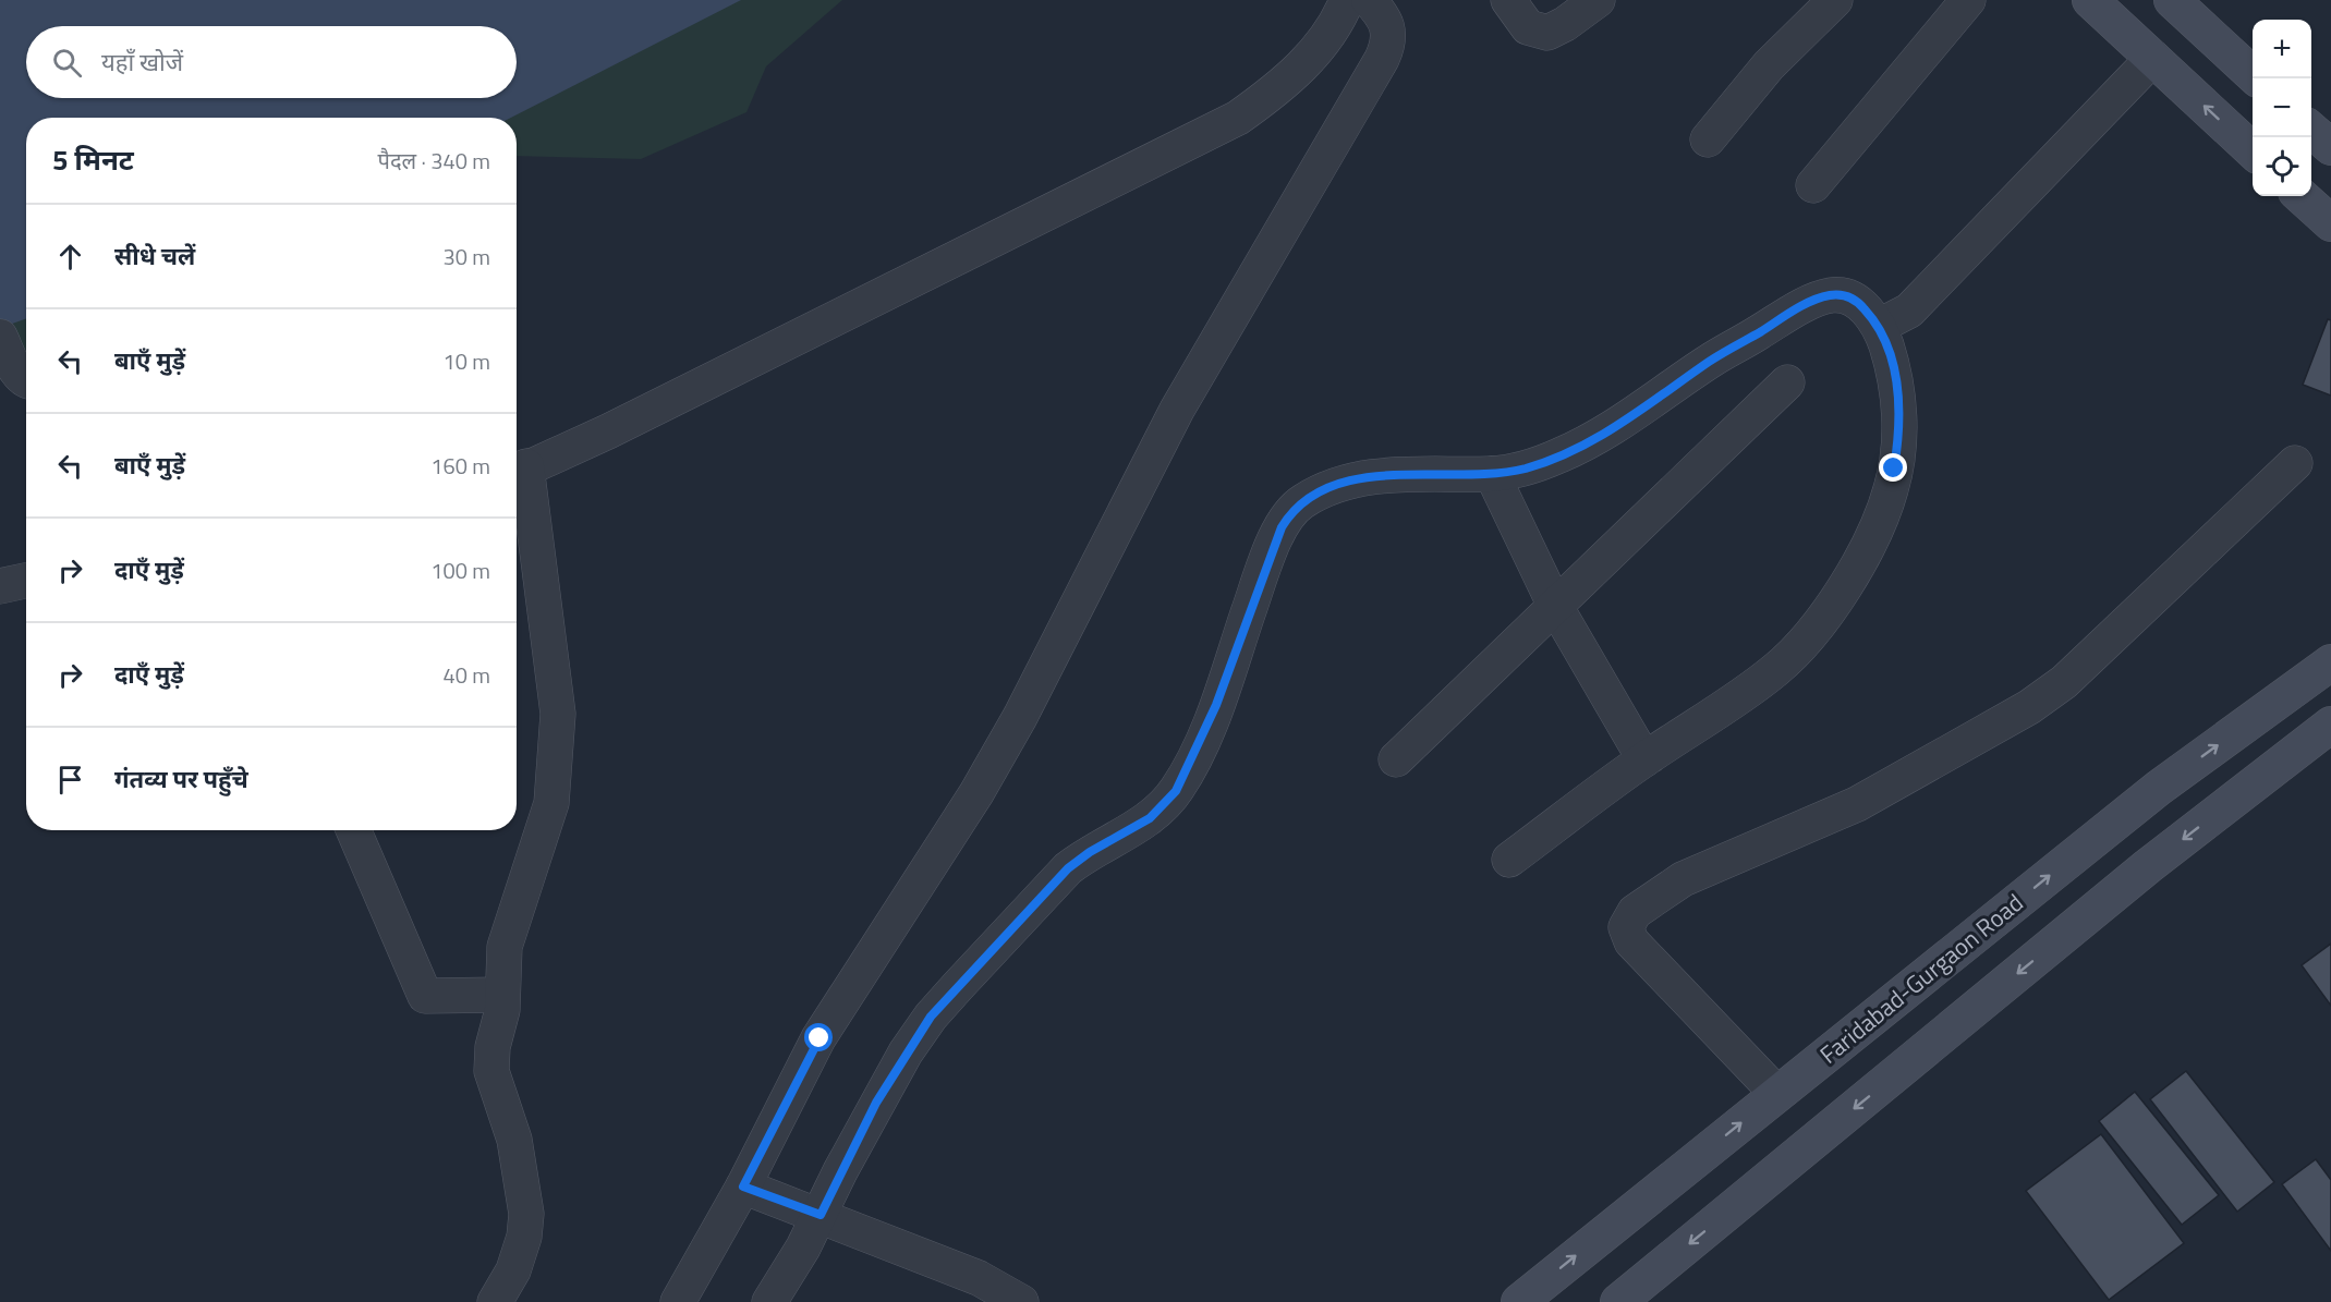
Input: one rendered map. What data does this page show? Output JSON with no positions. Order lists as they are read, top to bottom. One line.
{"streets":{"main road":["Faridabad-Gurgaon Road"]},"page":{"map_buttons":["+","−"],"search":"यहाँ खोजें","heading":["5 मिनट","पैदल · 340 m"],"list":[["सीधे चलें","30 m"],["बाएँ मुड़ें","10 m"],["बाएँ मुड़ें","160 m"],["दाएँ मुड़ें","100 m"],["दाएँ मुड़ें","40 m"],"गंतव्य पर पहुँचे"]}}
